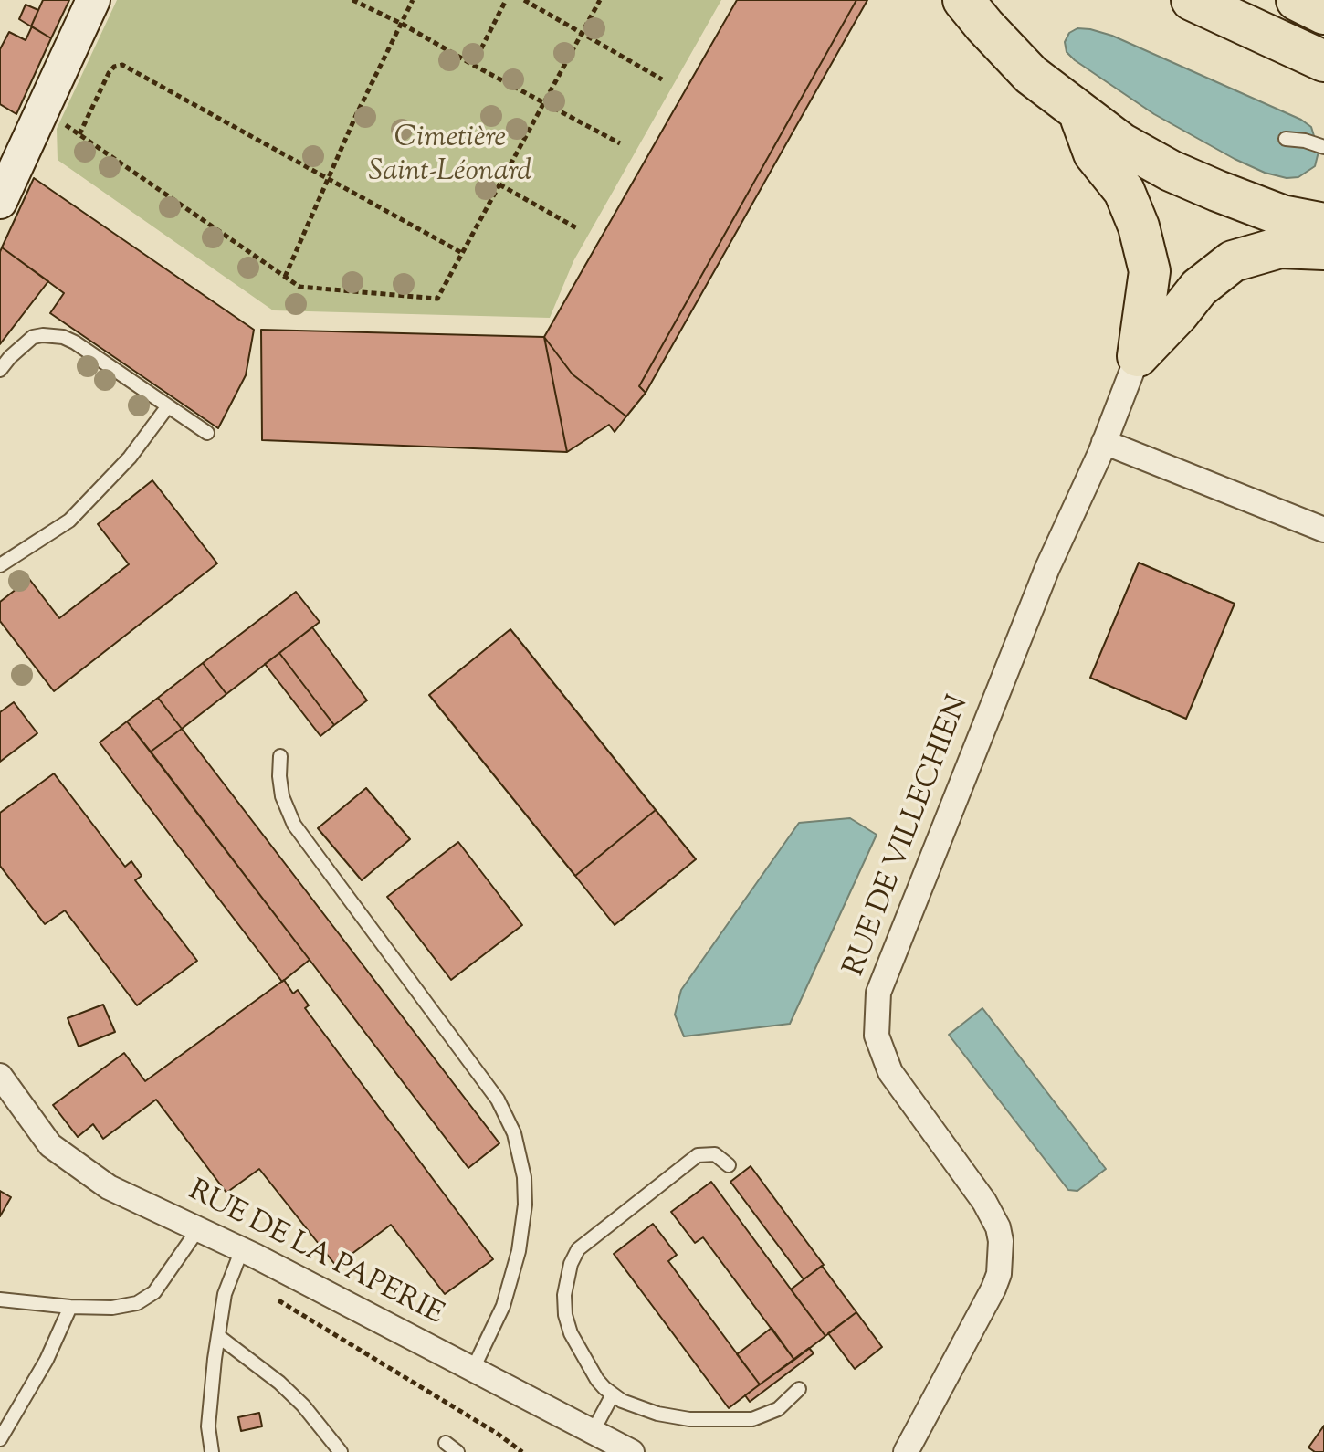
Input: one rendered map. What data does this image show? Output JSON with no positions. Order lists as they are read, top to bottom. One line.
{"streets":{"street":["RUE DE VILLECHIEN","RUE DE LA PAPERIE"]},"parks":["Cimetière Saint-Léonard"]}
